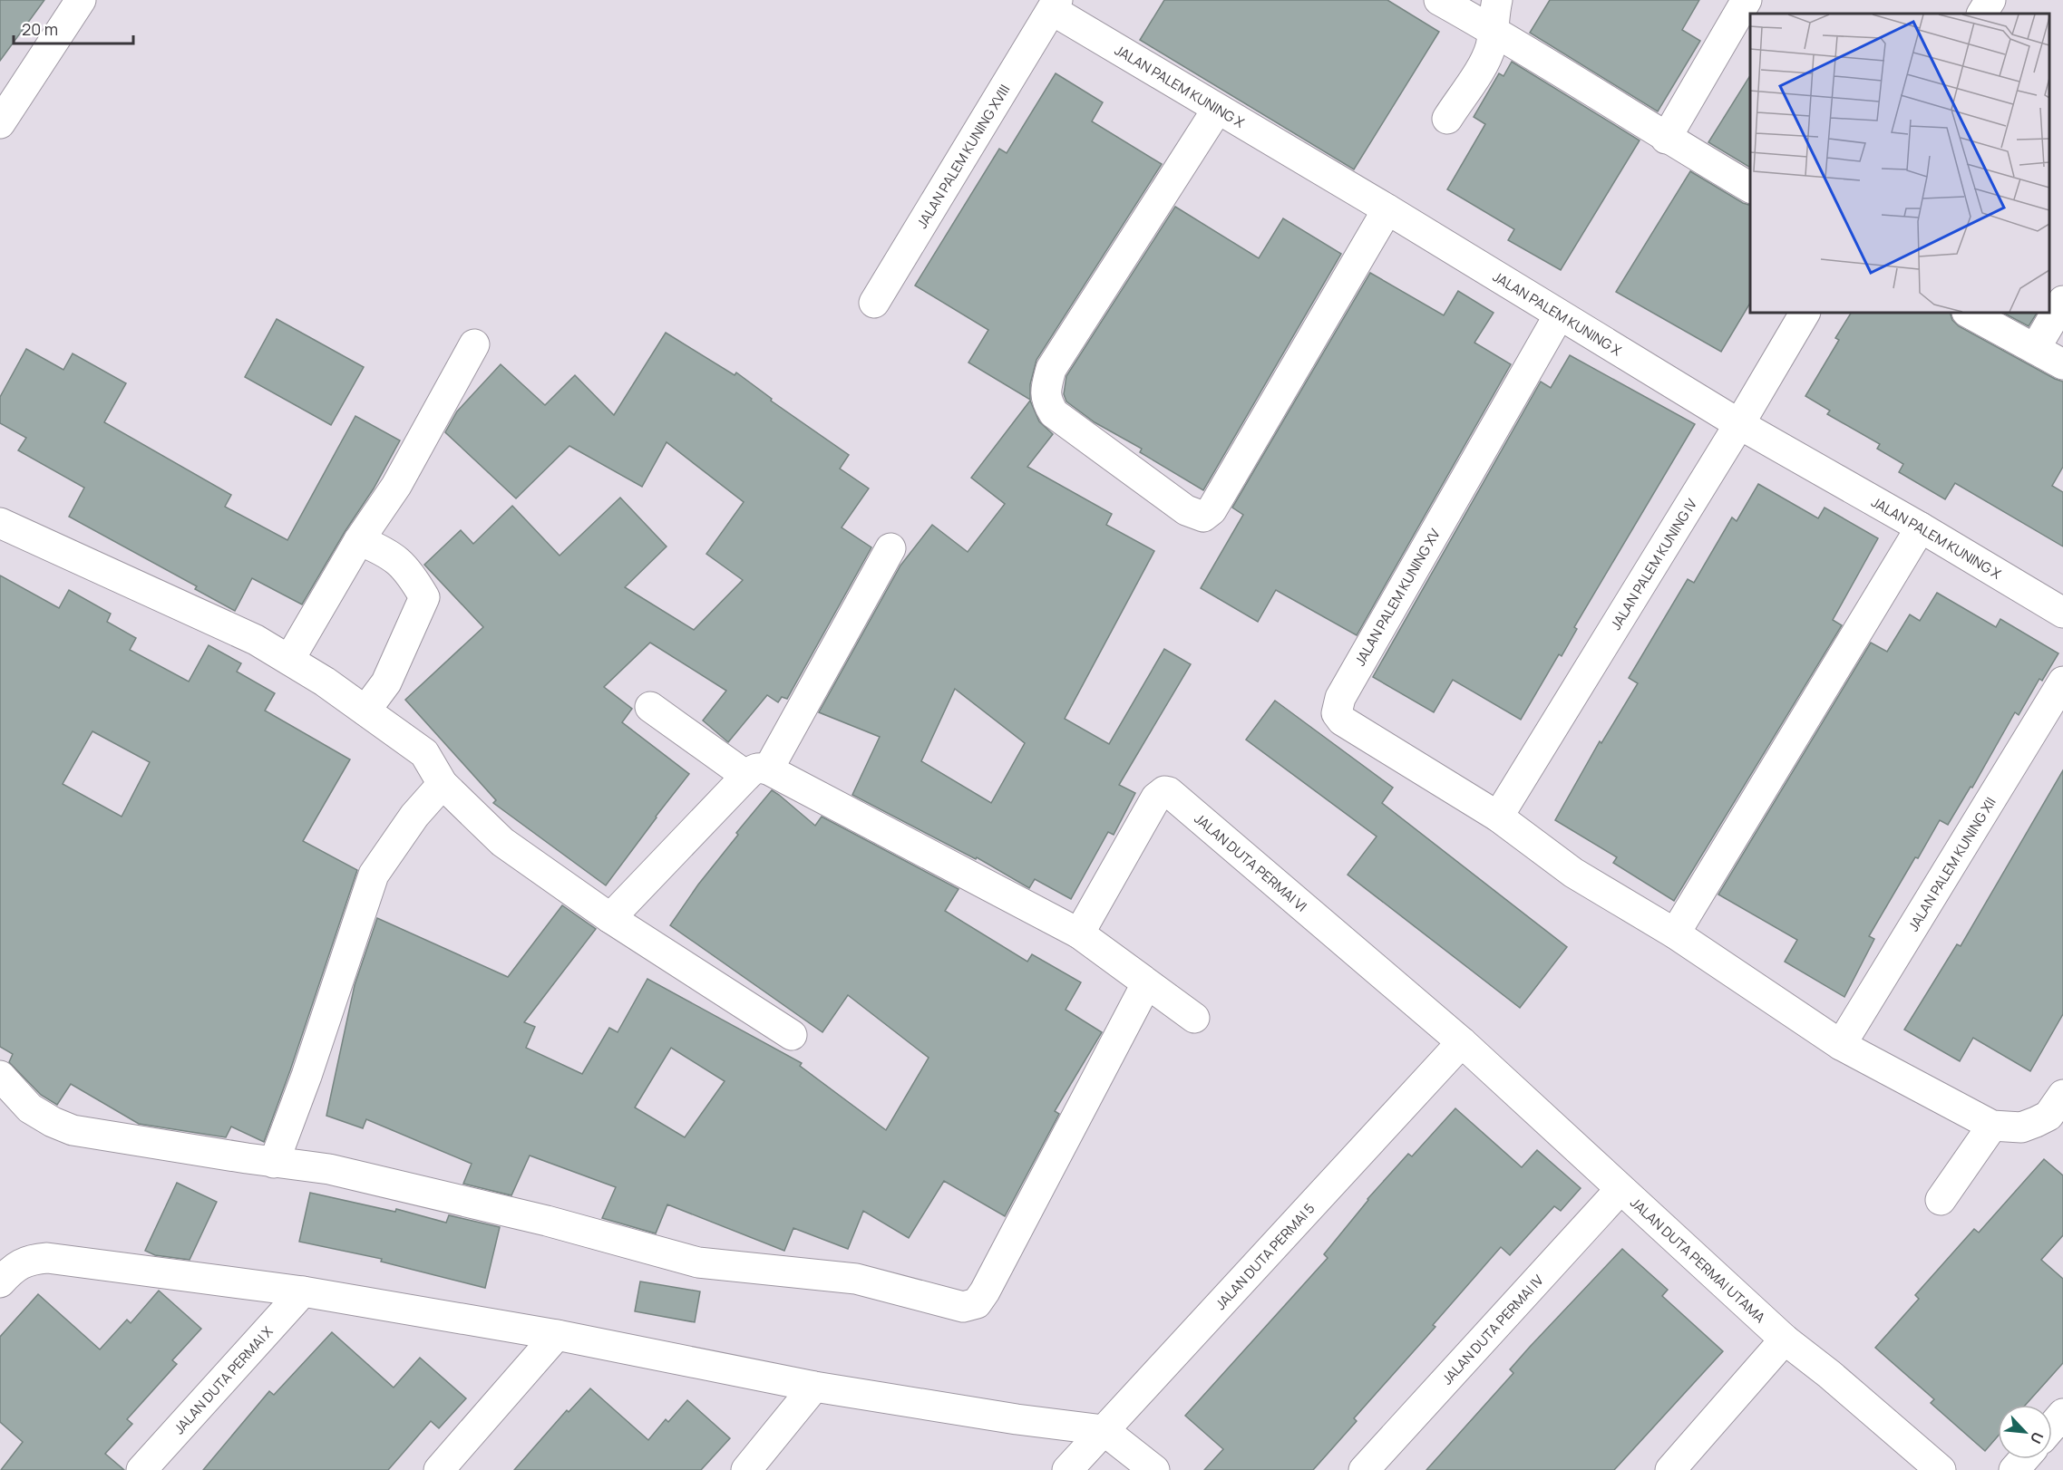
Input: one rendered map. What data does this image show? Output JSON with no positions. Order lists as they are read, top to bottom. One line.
{"streets":{"street":["JALAN PALEM KUNING X","JALAN PALEM KUNING XVIII","JALAN PALEM KUNING IV","JALAN PALEM KUNING XV","JALAN DUTA PERMAI VI","JALAN PALEM KUNING XII","JALAN DUTA PERMAI 5","JALAN DUTA PERMAI UTAMA","JALAN DUTA PERMAI IV","JALAN DUTA PERMAI X"]},"crossings":[["JALAN PALEM KUNING X","JALAN PALEM KUNING XVIII"],["JALAN PALEM KUNING X","JALAN PALEM KUNING IV"],["JALAN PALEM KUNING X","JALAN PALEM KUNING XV"],["JALAN PALEM KUNING IV","JALAN PALEM KUNING XV"],["JALAN DUTA PERMAI VI","JALAN DUTA PERMAI 5"],["JALAN DUTA PERMAI VI","JALAN DUTA PERMAI UTAMA"],["JALAN DUTA PERMAI 5","JALAN DUTA PERMAI UTAMA"],["JALAN DUTA PERMAI UTAMA","JALAN DUTA PERMAI IV"]],"scale_bar":"20 m","north":"bottom right"}
